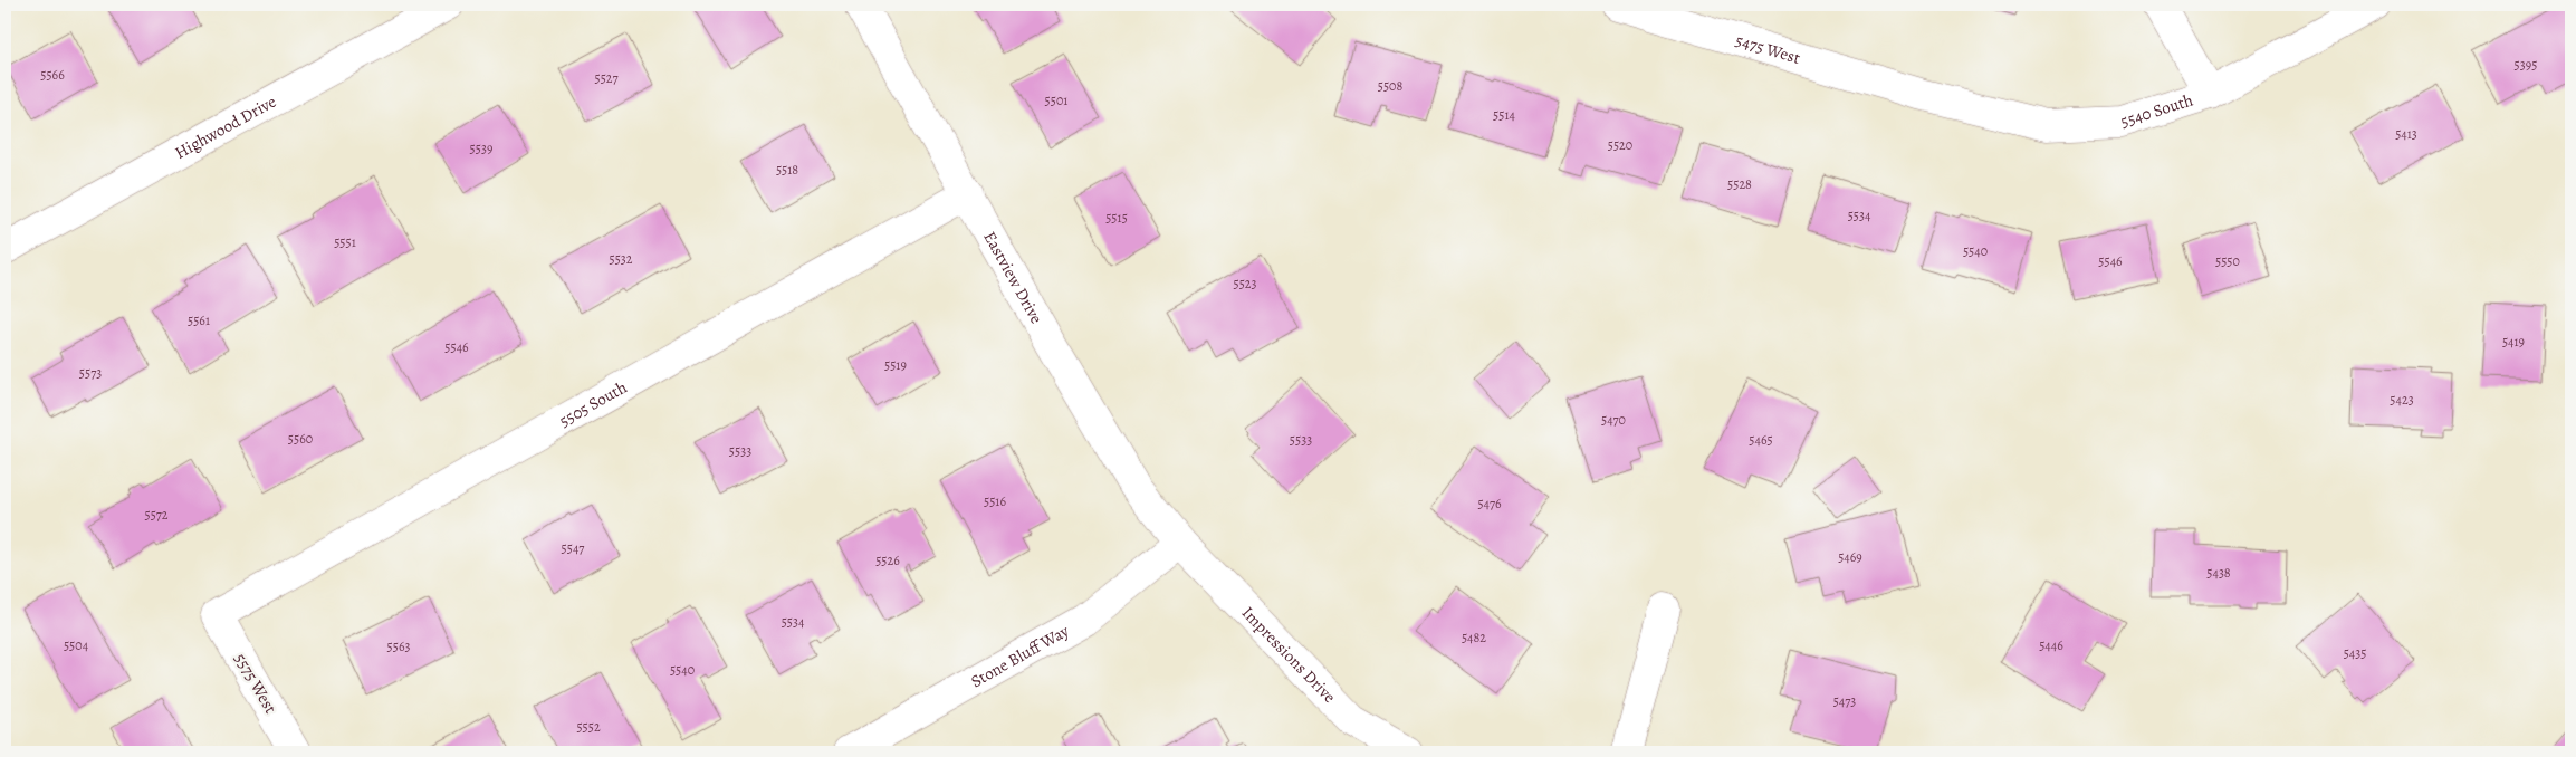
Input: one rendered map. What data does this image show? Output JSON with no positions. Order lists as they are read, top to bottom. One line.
{"streets":{"street":["5475 West","5540 South","Highwood Drive","Eastview Drive","5505 South","Impressions Drive","Stone Bluff Way","5575 West"]},"crossings":[["5475 West","5540 South"],["Eastview Drive","5505 South"],["Eastview Drive","Impressions Drive"],["Eastview Drive","Stone Bluff Way"],["5505 South","5575 West"],["Impressions Drive","Stone Bluff Way"]],"house_numbers":["5395","5566","5527","5508","5501","5514","5413","5520","5539","5518","5528","5534","5515","5551","5540","5532","5546","5550","5523","5561","5419","5546","5519","5573","5423","5470","5560","5533","5465","5533","5516","5476","5572","5547","5469","5526","5438","5534","5482","5504","5446","5563","5435","5540","5473","5552"]}
